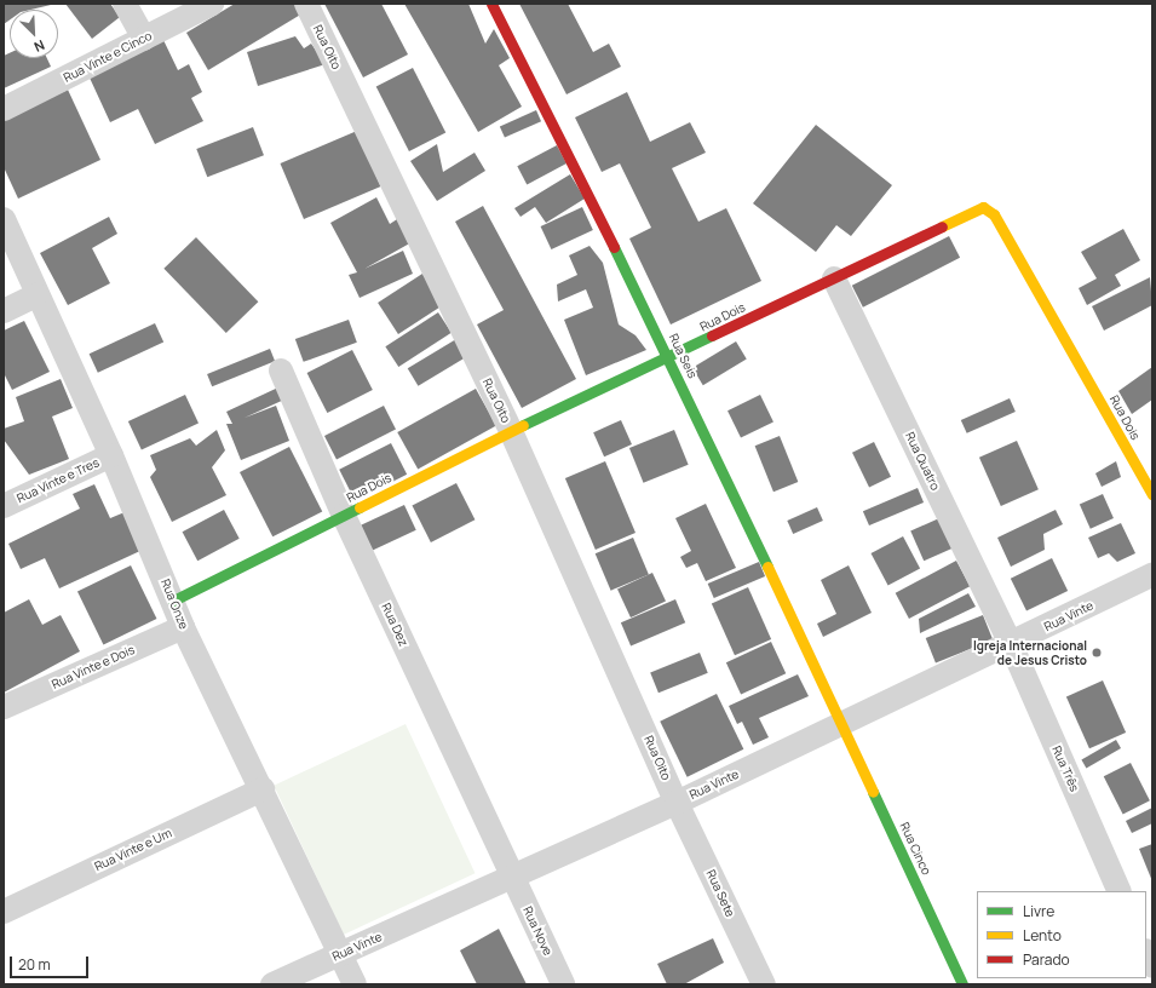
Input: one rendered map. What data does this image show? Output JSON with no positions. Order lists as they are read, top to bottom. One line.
{"streets":{"street":["Rua Oito","Rua Vinte e Cinco","Rua Dois","Rua Seis","Rua Quatro","Rua Vinte e Tres","Rua Onze","Rua Vinte","Rua Dez","Rua Vinte e Dois","Rua Três","Rua Cinco","Rua Vinte e Um","Rua Sete","Rua Nove"]},"crossings":[["Rua Oito","Rua Dois"],["Rua Oito","Rua Vinte"],["Rua Oito","Rua Sete"],["Rua Dois","Rua Seis"],["Rua Dois","Rua Quatro"],["Rua Dois","Rua Onze"],["Rua Dois","Rua Dez"],["Rua Seis","Rua Vinte"],["Rua Seis","Rua Cinco"],["Rua Quatro","Rua Vinte"],["Rua Quatro","Rua Três"],["Rua Vinte e Tres","Rua Onze"],["Rua Onze","Rua Vinte"],["Rua Onze","Rua Vinte e Dois"],["Rua Onze","Rua Vinte e Um"],["Rua Vinte","Rua Dez"],["Rua Vinte","Rua Três"],["Rua Vinte","Rua Cinco"],["Rua Vinte","Rua Sete"],["Rua Vinte","Rua Nove"],["Rua Dez","Rua Nove"]],"places":["Igreja Internacional de Jesus Cristo"],"legend":["Livre","Lento","Parado"],"scale_bar":"20 m","north":"bottom right"}
